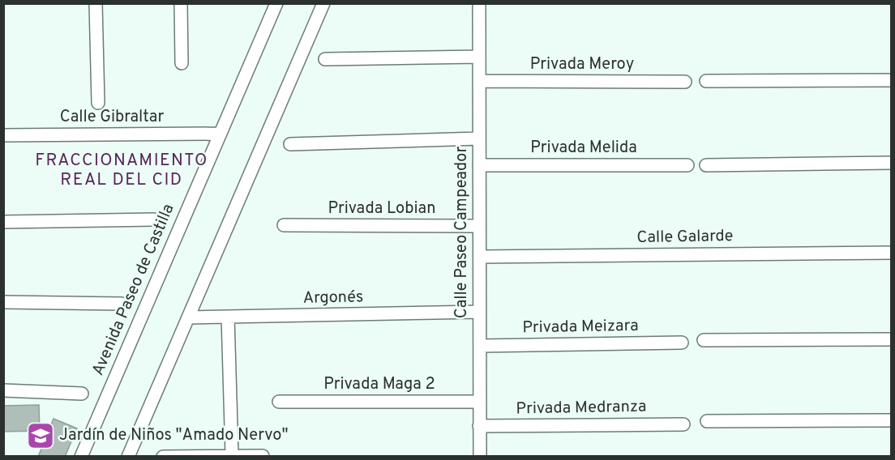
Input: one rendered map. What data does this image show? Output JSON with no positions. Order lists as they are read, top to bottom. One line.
{"streets":{"street":["Privada Meroy","Calle Gibraltar","Privada Melida","Privada Lobian","Calle Paseo Campeador","Calle Galarde","Avenida Paseo de Castilla","Argonés","Privada Meizara","Privada Maga 2","Privada Medranza"]},"crossings":[["Privada Meroy","Calle Paseo Campeador"],["Calle Gibraltar","Avenida Paseo de Castilla"],["Privada Melida","Calle Paseo Campeador"],["Privada Lobian","Calle Paseo Campeador"],["Calle Paseo Campeador","Calle Galarde"],["Calle Paseo Campeador","Argonés"],["Calle Paseo Campeador","Privada Meizara"],["Calle Paseo Campeador","Privada Maga 2"],["Calle Paseo Campeador","Privada Medranza"]],"districts":["FRACCIONAMIENTO REAL DEL CID"],"places":{"school or university":["Jardín de Niños \"Amado Nervo\""]}}
